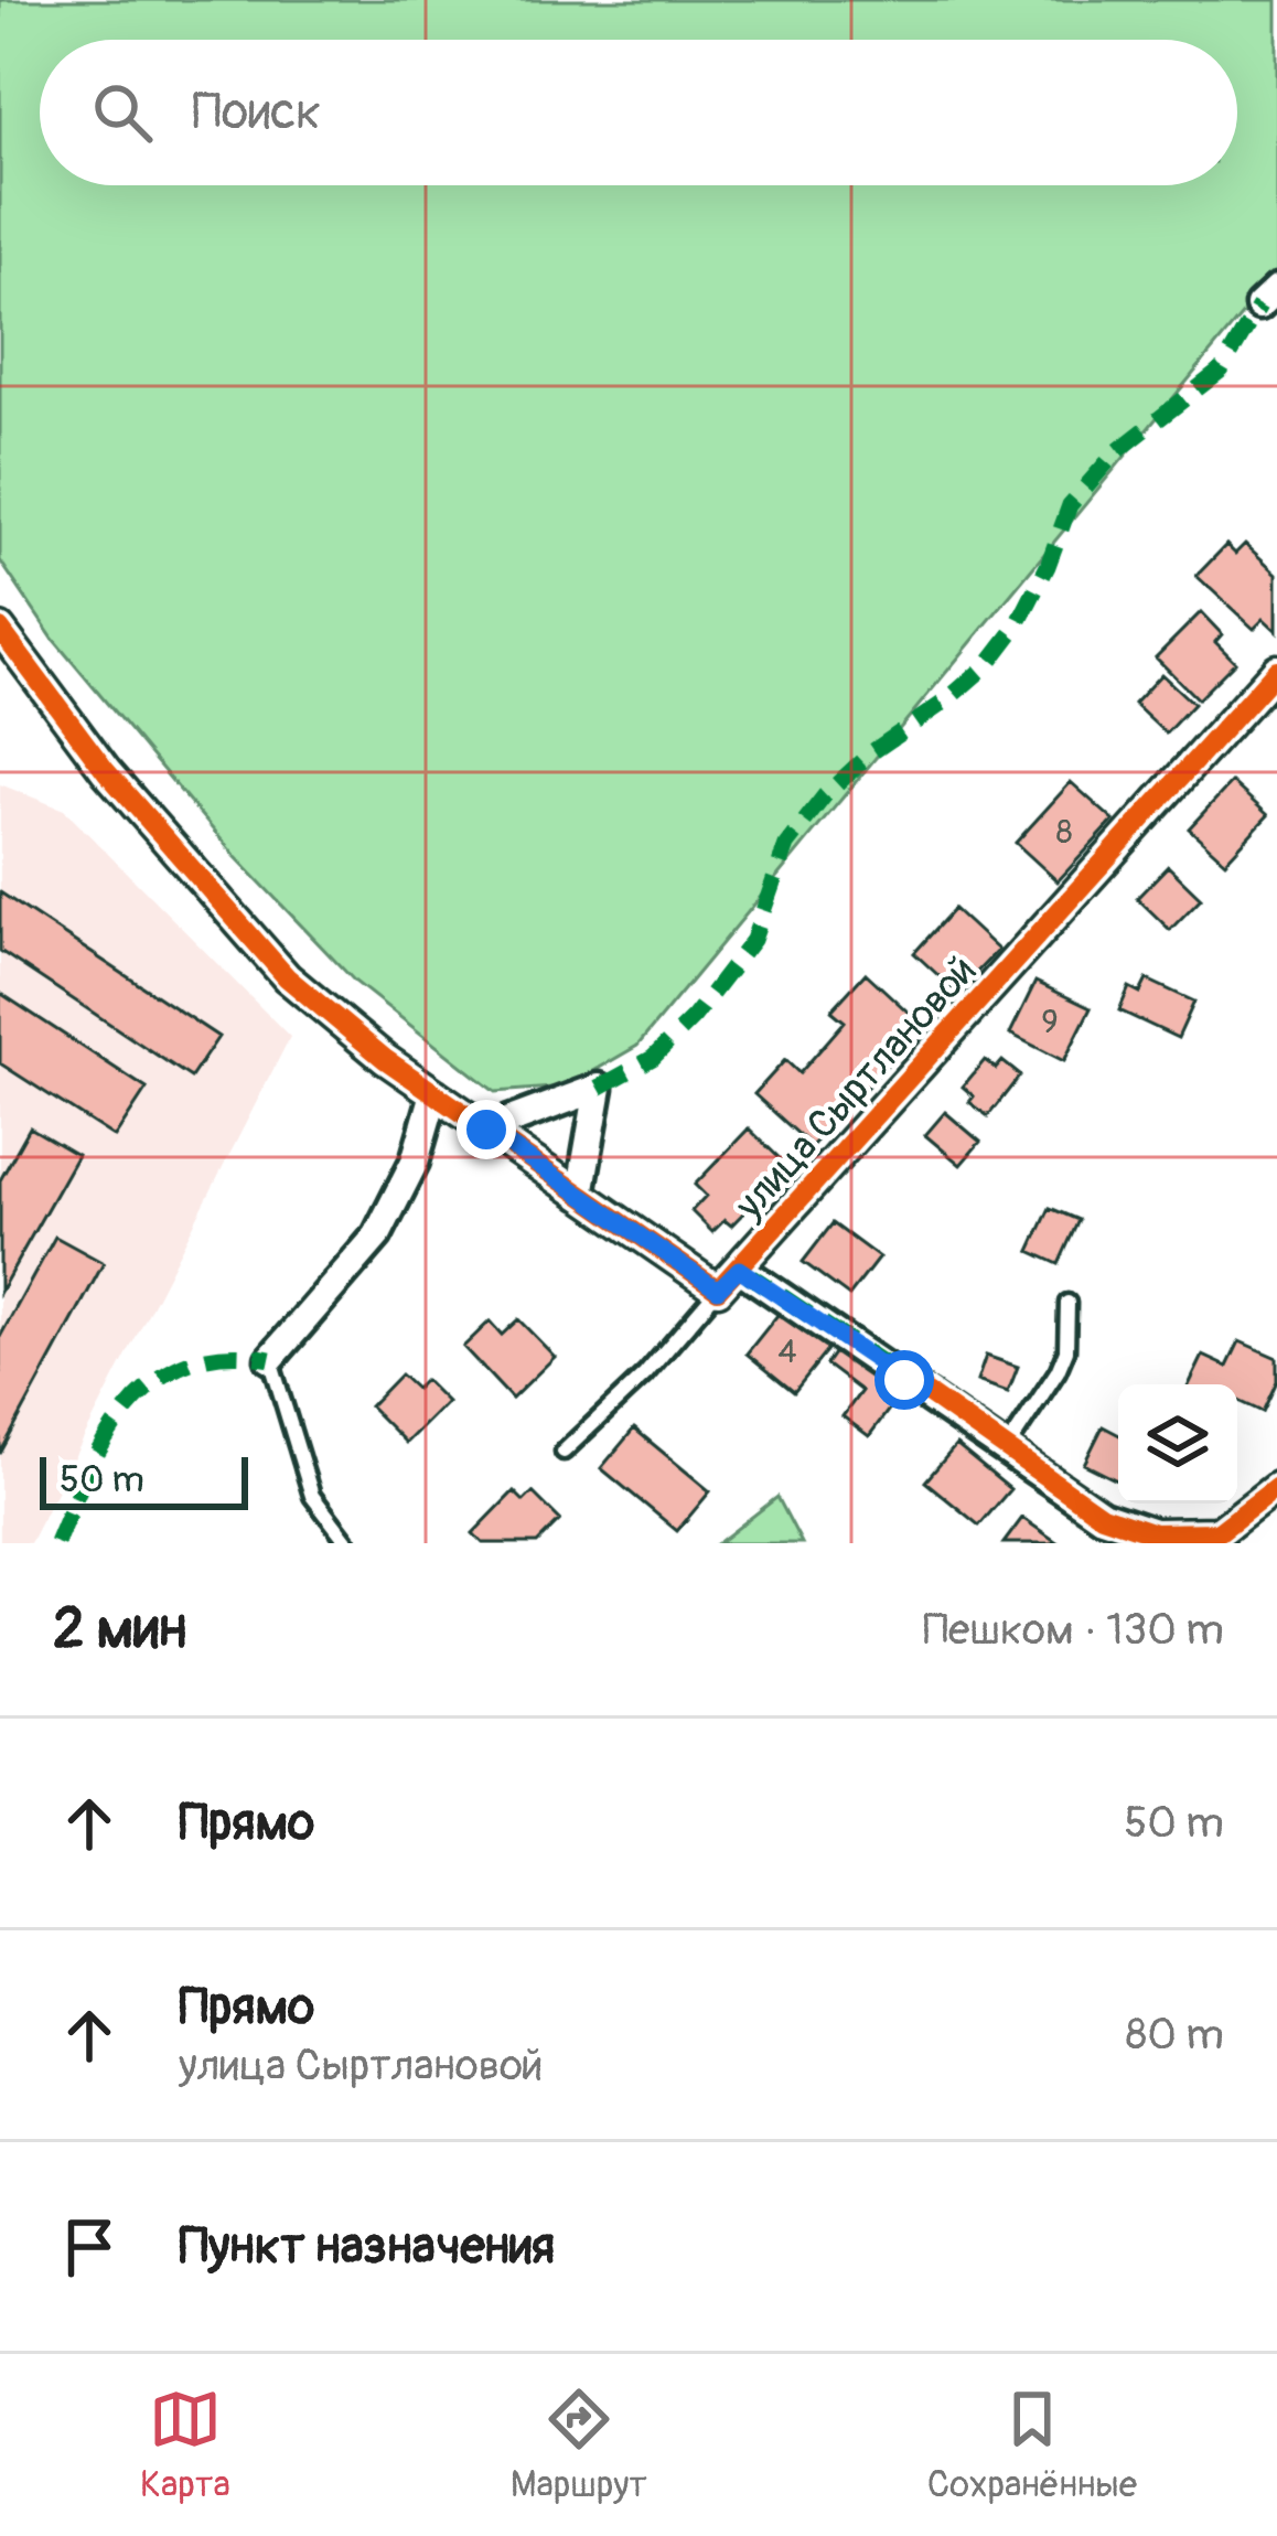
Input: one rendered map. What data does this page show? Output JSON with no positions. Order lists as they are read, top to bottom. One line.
{"streets":{"street":["улица Сыртлановой"]},"house_numbers":["8","9","4"],"scale_bar":"50 m","page":{"search":"Поиск","scale":"50 m","heading":["2 мин","Пешком · 130 m"],"list":[["Прямо","50 m"],["Прямо","улица Сыртлановой","80 m"],"Пункт назначения"],"nav":["Карта","Маршрут","Сохранённые"]}}
